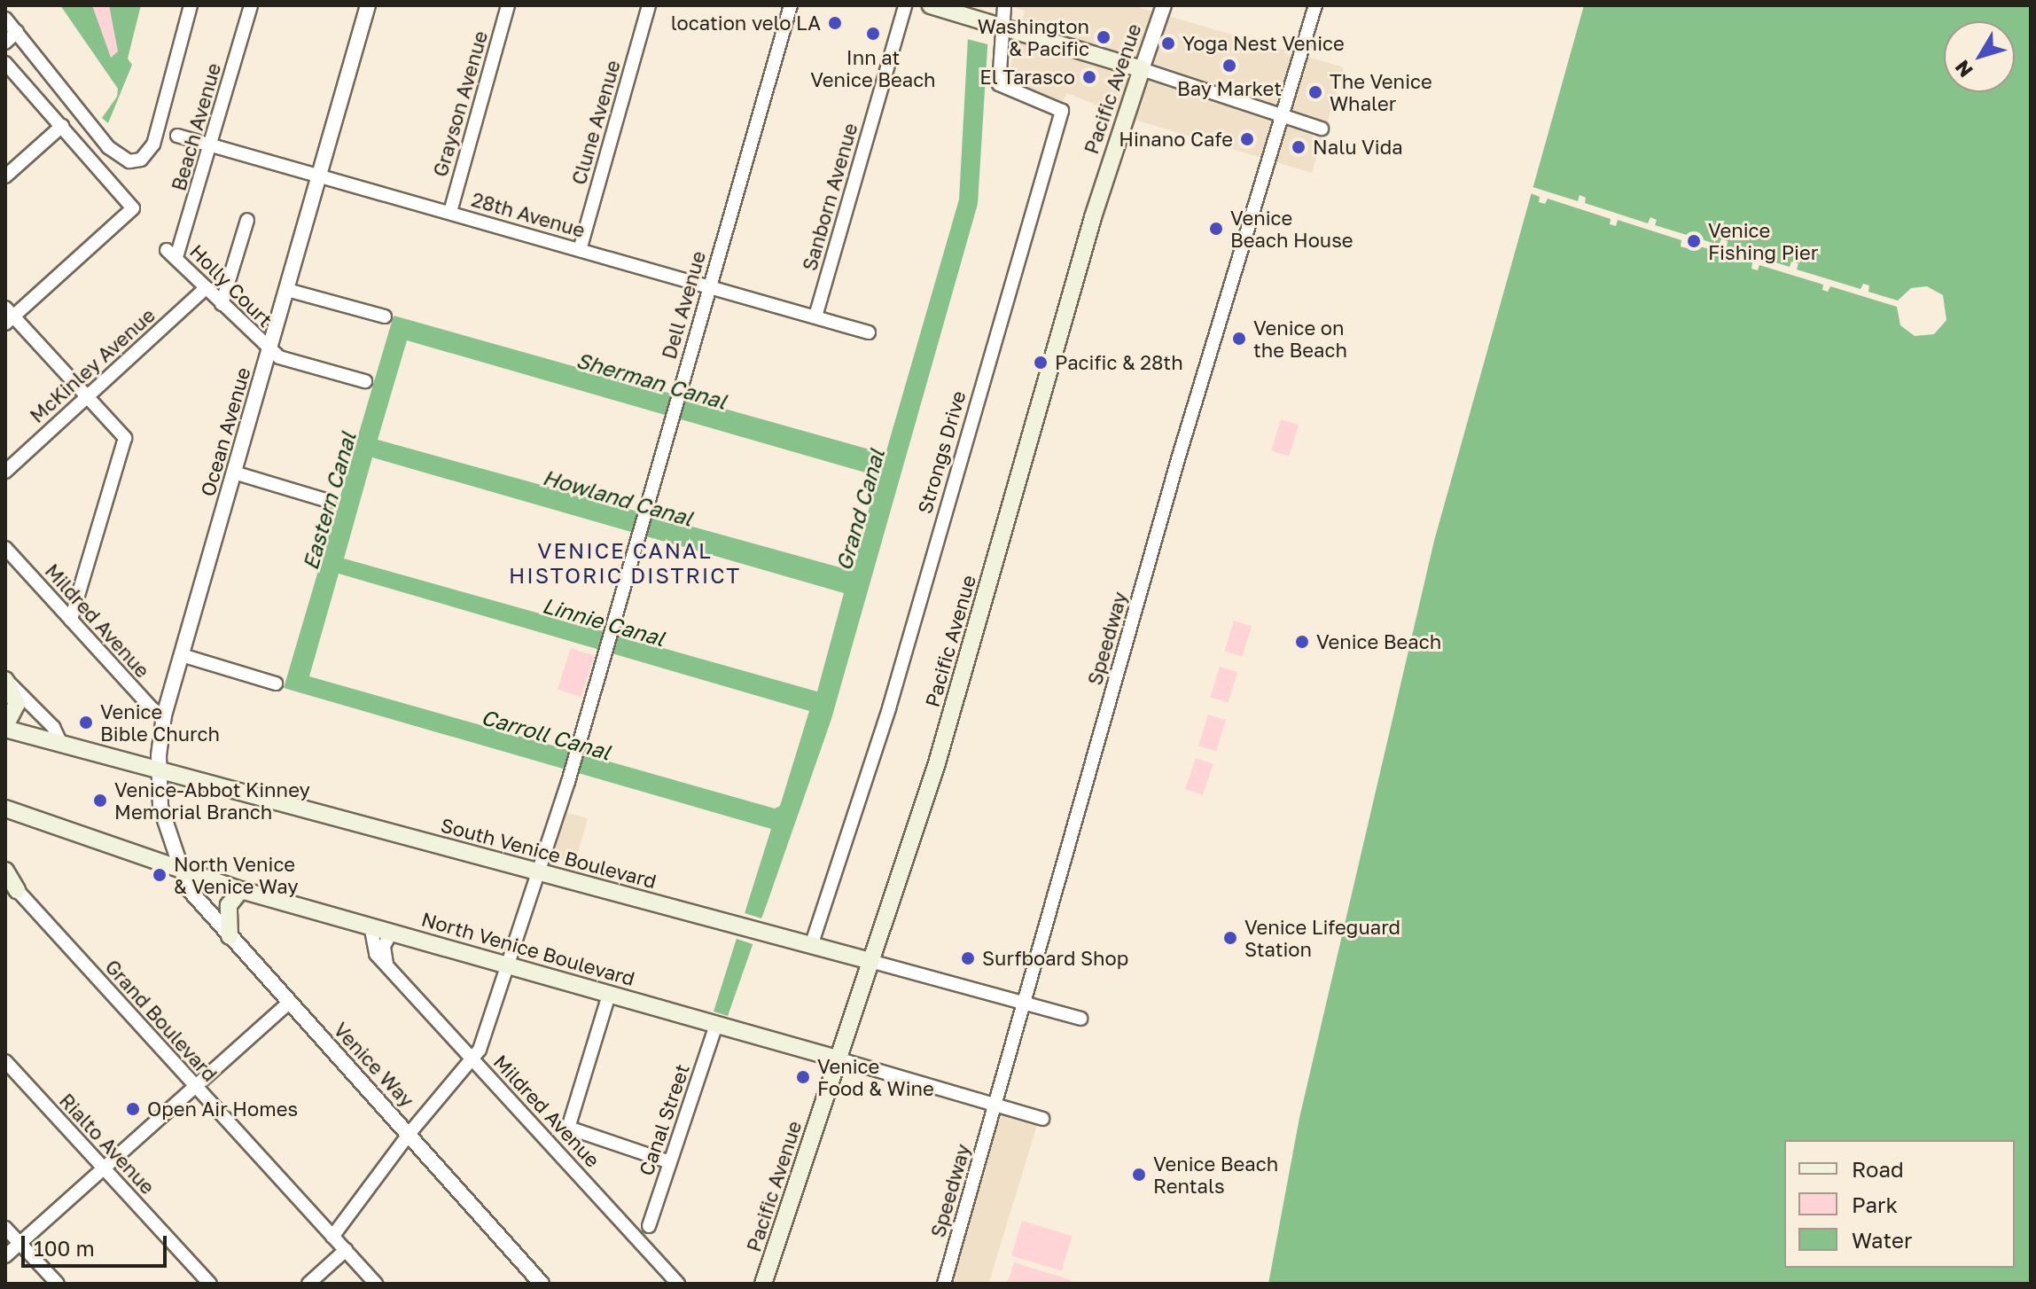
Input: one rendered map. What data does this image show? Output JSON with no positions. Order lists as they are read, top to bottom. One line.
{"streets":{"main road":["Pacific Avenue","South Venice Boulevard","North Venice Boulevard"],"street":["Grayson Avenue","Clune Avenue","Beach Avenue","Sanborn Avenue","28th Avenue","Holly Court","Dell Avenue","McKinley Avenue","Ocean Avenue","Strongs Drive","Mildred Avenue","Speedway","Grand Boulevard","Venice Way","Canal Street","Rialto Avenue"]},"crossings":[["Pacific Avenue","South Venice Boulevard"],["Pacific Avenue","North Venice Boulevard"],["Grayson Avenue","28th Avenue"],["Clune Avenue","28th Avenue"],["Beach Avenue","28th Avenue"],["Beach Avenue","Holly Court"],["Sanborn Avenue","28th Avenue"],["28th Avenue","Dell Avenue"],["28th Avenue","Ocean Avenue"],["Holly Court","McKinley Avenue"],["Holly Court","Ocean Avenue"],["Dell Avenue","Mildred Avenue"],["Dell Avenue","South Venice Boulevard"],["Dell Avenue","North Venice Boulevard"],["Ocean Avenue","Mildred Avenue"],["Ocean Avenue","South Venice Boulevard"],["Ocean Avenue","North Venice Boulevard"],["Ocean Avenue","Venice Way"],["Strongs Drive","South Venice Boulevard"],["Mildred Avenue","North Venice Boulevard"],["Speedway","South Venice Boulevard"],["Speedway","North Venice Boulevard"],["North Venice Boulevard","Venice Way"],["North Venice Boulevard","Canal Street"]],"districts":["VENICE CANAL HISTORIC DISTRICT"],"water":["Sherman Canal","Howland Canal","Eastern Canal","Grand Canal","Linnie Canal","Carroll Canal"],"places":["location velo LA","Inn at Venice Beach","Washington & Pacific","Yoga Nest Venice","Bay Market","El Tarasco","The Venice Whaler","Hinano Cafe","Nalu Vida","Venice Beach House","Venice Fishing Pier","Venice on the Beach","Pacific & 28th","Venice Beach","Venice Bible Church","Venice-Abbot Kinney Memorial Branch","North Venice & Venice Way","Venice Lifeguard Station","Surfboard Shop","Venice Food & Wine","Open Air Homes","Venice Beach Rentals"],"legend":["Road","Park","Water"],"scale_bar":"100 m","north":"bottom left"}
